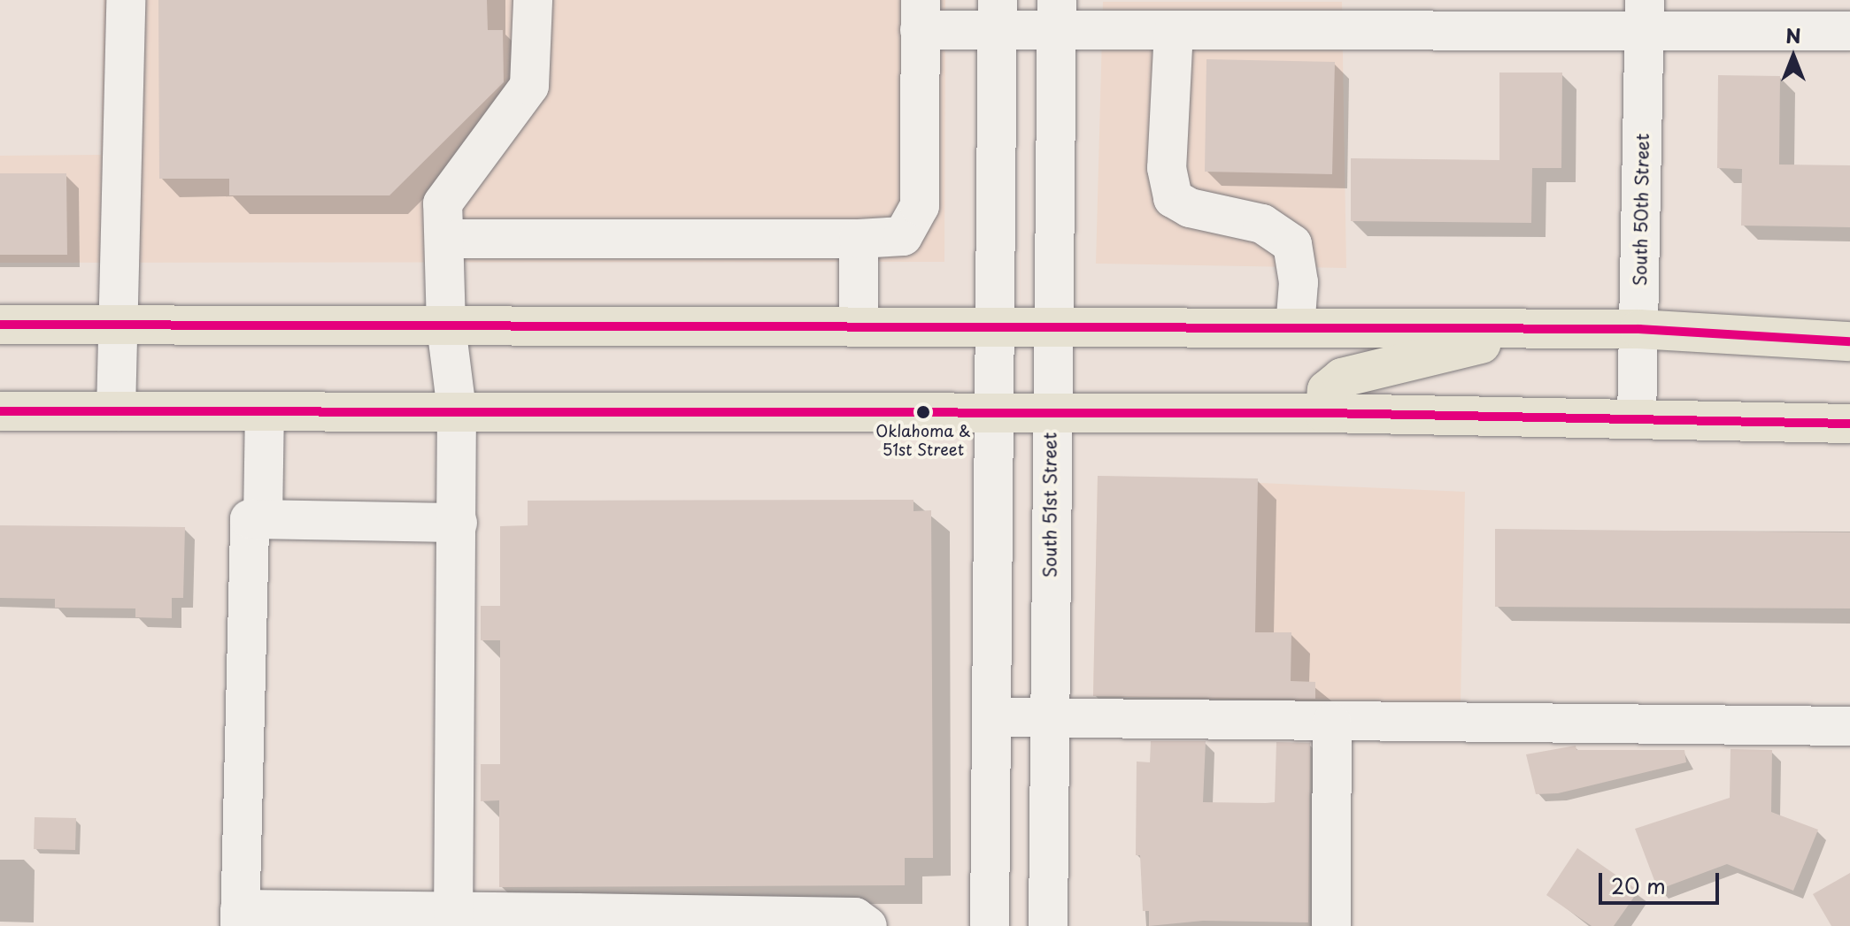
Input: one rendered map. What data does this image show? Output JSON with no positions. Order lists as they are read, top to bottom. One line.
{"streets":{"street":["South 50th Street","South 51st Street"]},"places":["Oklahoma & 51st Street"],"scale_bar":"20 m","north":"top"}
